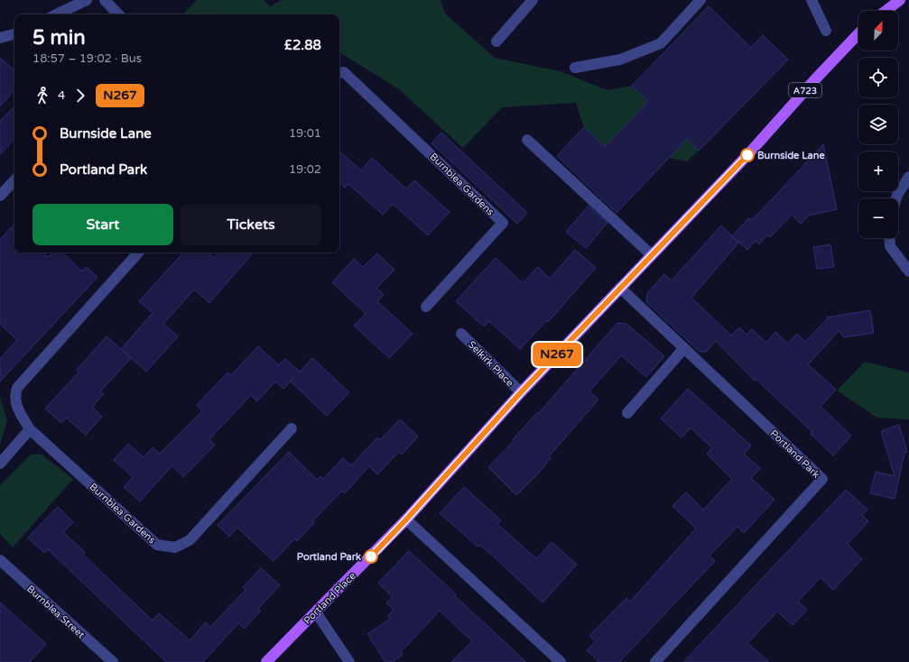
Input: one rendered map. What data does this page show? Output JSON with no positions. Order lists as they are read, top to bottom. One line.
{"streets":{"main road":["A723","Portland Place"],"street":["Burnblea Gardens","Selkirk Place","Portland Park","Burnblea Street"]},"crossings":[["Selkirk Place","Portland Place"],["Portland Park","Portland Place"]],"places":["Burnside Lane","Portland Park"],"lines":["bus line N267"],"north":"top right","page":{"on_map":"N267","map_buttons":["+","−"],"heading":["5 min","18:57 – 19:02 · Bus","£2.88"],"legs":["4","N267"],"list":[{"name":"Burnside Lane","value":"19:01"},{"name":"Portland Park","value":"19:02"}],"buttons":["Start","Tickets"]}}
